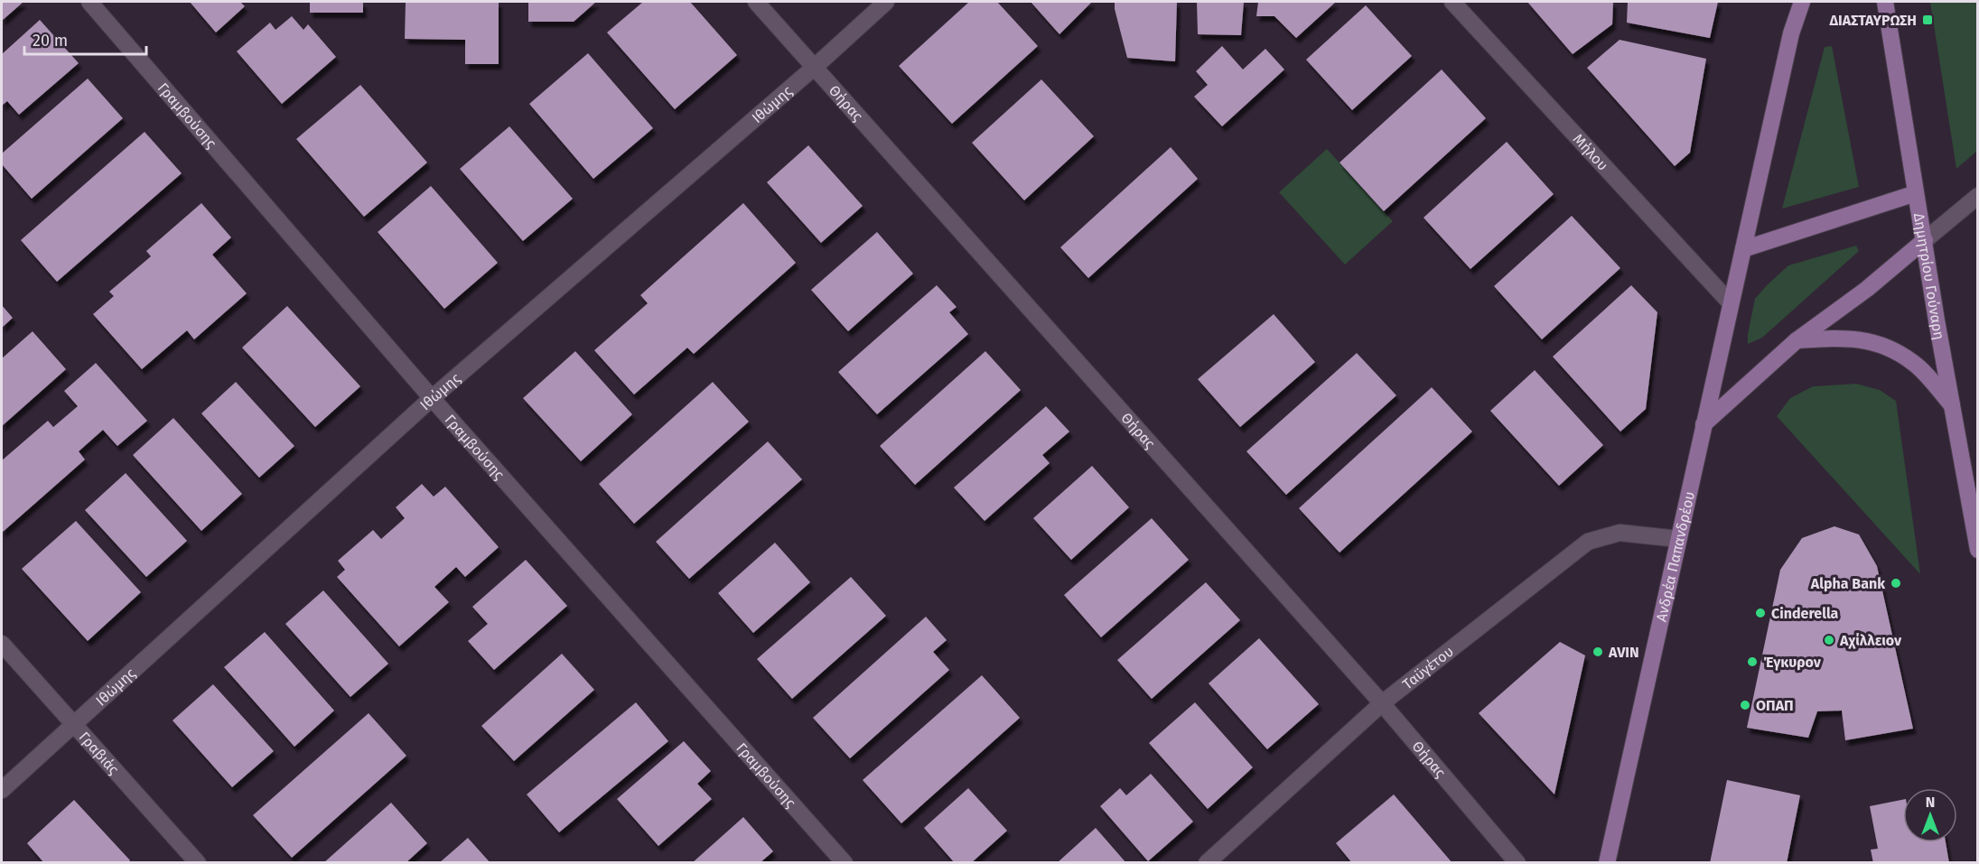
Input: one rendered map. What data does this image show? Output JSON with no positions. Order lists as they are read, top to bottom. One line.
{"streets":{"main road":["Δημητρίου Γούναρη","Ανδρέα Παπανδρέου"],"street":["Θήρας","Ιθώμης","Γραμβούσης","Μήλου","Ταϋγέτου","Γραβιάς"]},"crossings":[["Θήρας","Ιθώμης"],["Θήρας","Ταϋγέτου"],["Ιθώμης","Γραμβούσης"],["Ιθώμης","Γραβιάς"],["Μήλου","Ανδρέα Παπανδρέου"],["Ανδρέα Παπανδρέου","Ταϋγέτου"]],"places":{"transit":["ΔΙΑΣΤΑΥΡΩΣΗ"],"other":["Alpha Bank","Cinderella","Αχίλλειον","AVIN","Έγκυρον","ΟΠΑΠ"]},"scale_bar":"20 m","north":"top"}
